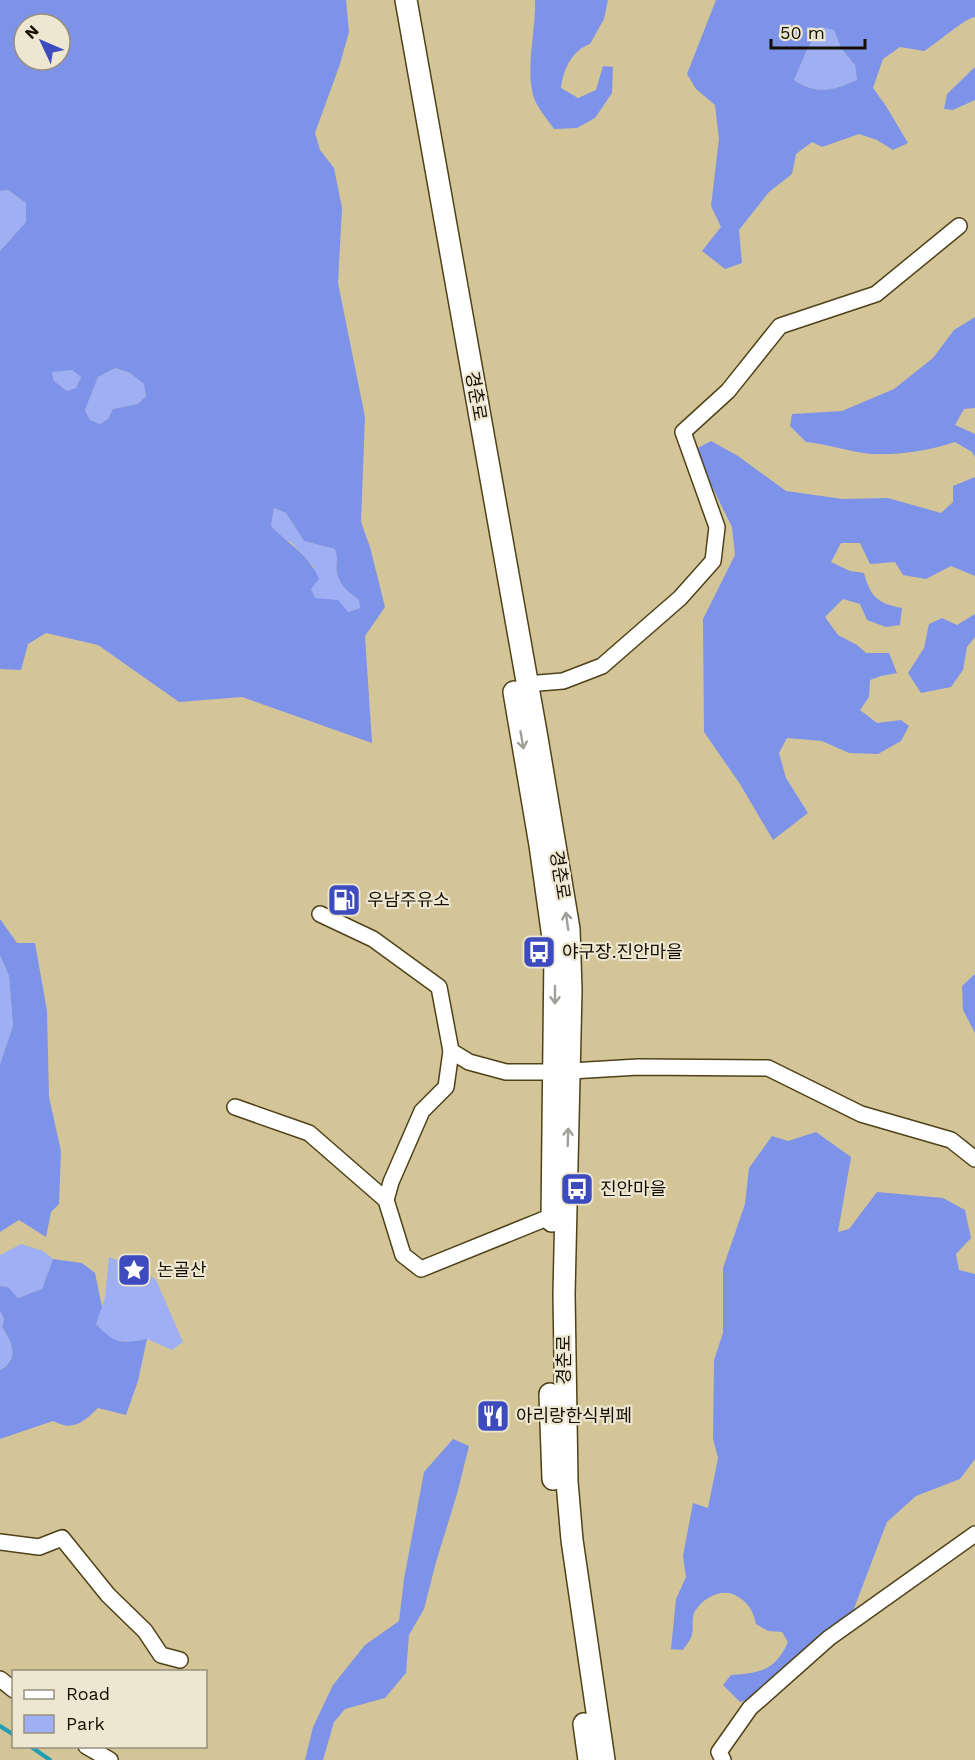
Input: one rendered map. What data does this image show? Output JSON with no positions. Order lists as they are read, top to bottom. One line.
{"streets":{"street":["경춘로"]},"places":{"fuel station":["우남주유소"],"bus stop":["야구장.진안마을","진안마을"],"place":["논골산"],"restaurant":["아리랑한식뷔페"]},"legend":["Road","Park"],"scale_bar":"50 m","north":"top left"}
